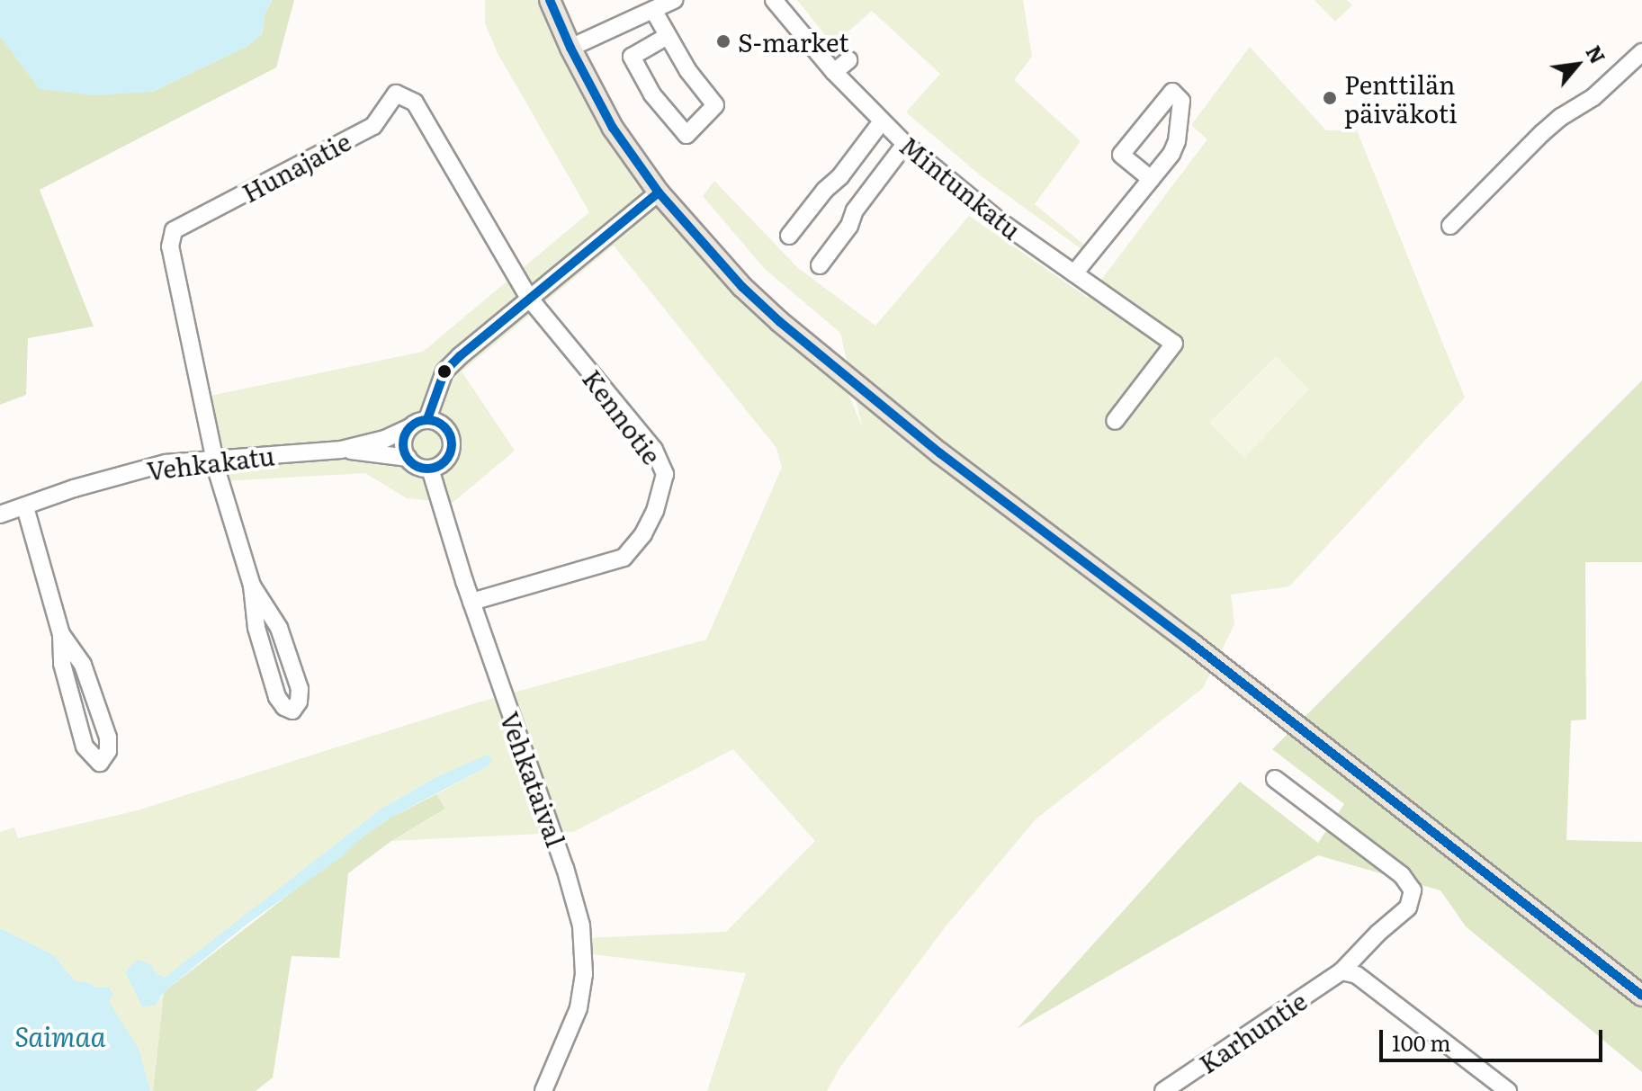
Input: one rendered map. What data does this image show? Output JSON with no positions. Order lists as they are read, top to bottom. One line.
{"streets":{"street":["Hunajatie","Mintunkatu","Kennotie","Vehkakatu","Vehkataival","Karhuntie"]},"crossings":[["Hunajatie","Kennotie"],["Hunajatie","Vehkakatu"],["Kennotie","Vehkataival"],["Vehkakatu","Vehkataival"]],"water":["Saimaa"],"places":["S-market","Penttilän päiväkoti"],"scale_bar":"100 m","north":"top right"}
